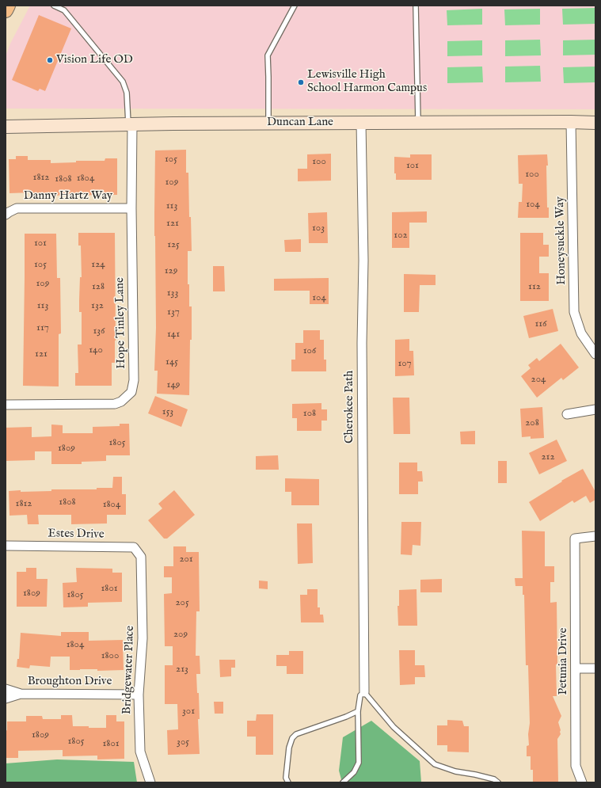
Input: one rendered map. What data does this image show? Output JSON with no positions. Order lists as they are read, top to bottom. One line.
{"streets":{"street":["Duncan Lane","Danny Hartz Way","Honeysuckle Way","Hope Tinley Lane","Cherokee Path","Estes Drive","Petunia Drive","Bridgewater Place","Broughton Drive"]},"crossings":[["Duncan Lane","Honeysuckle Way"],["Duncan Lane","Hope Tinley Lane"],["Duncan Lane","Cherokee Path"],["Danny Hartz Way","Hope Tinley Lane"],["Estes Drive","Bridgewater Place"],["Bridgewater Place","Broughton Drive"]],"places":["Vision Life OD","Lewisville High School Harmon Campus"],"house_numbers":["105","100","101","100","1812","1804","1808","109","104","113","121","103","102","101","125","105","124","129","109","128","112","133","104","113","132","137","116","117","136","141","140","106","121","145","107","204","149","153","108","208","1805","1809","212","1808","1812","1804","201","1801","1809","1805","205","209","1804","1800","213","301","1809","1805","305","1801"]}
